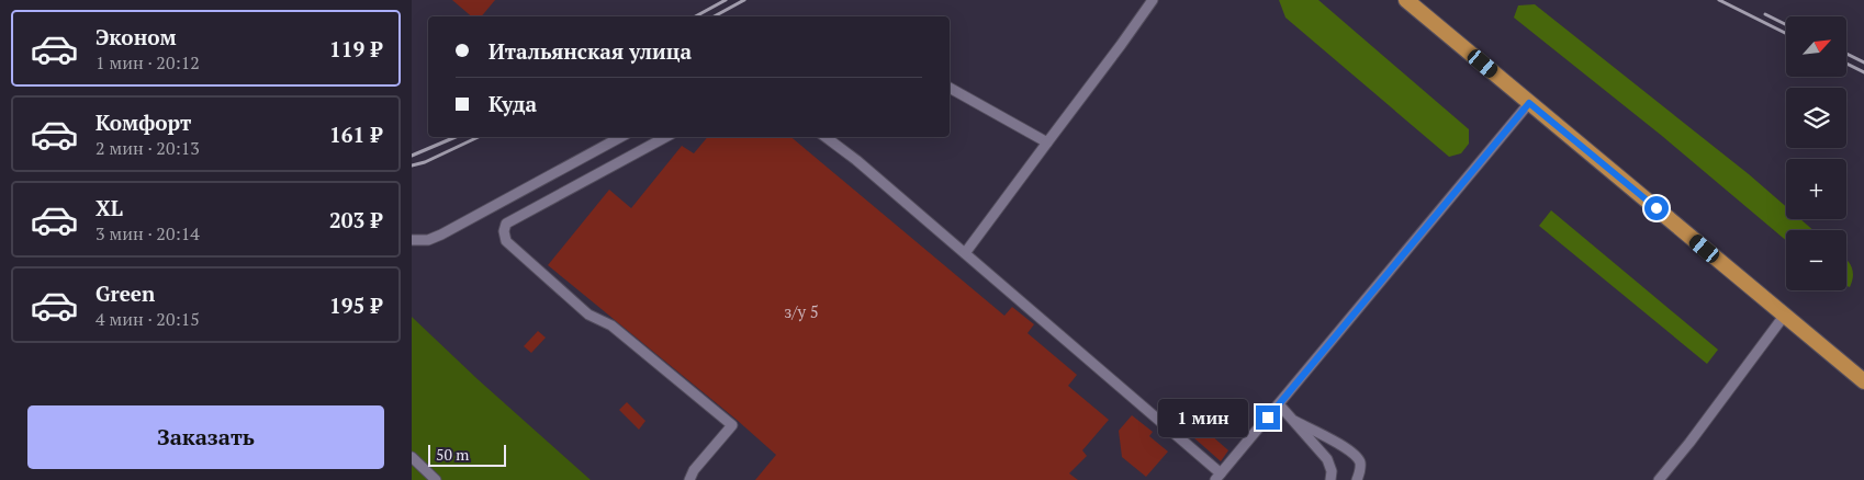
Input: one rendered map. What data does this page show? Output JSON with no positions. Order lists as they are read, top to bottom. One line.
{"house_numbers":["з/у 5"],"scale_bar":"50 m","north":"top right","page":{"list":[{"name":"Эконом","note":"1 мин · 20:12","value":"119 ₽"},{"name":"Комфорт","note":"2 мин · 20:13","value":"161 ₽"},{"name":"XL","note":"3 мин · 20:14","value":"203 ₽"},{"name":"Green","note":"4 мин · 20:15","value":"195 ₽"}],"map_buttons":["+","−"],"banner":["Итальянская улица","Куда"],"buttons":"Заказать","bubble":"1 мин","scale":"50 m"}}
